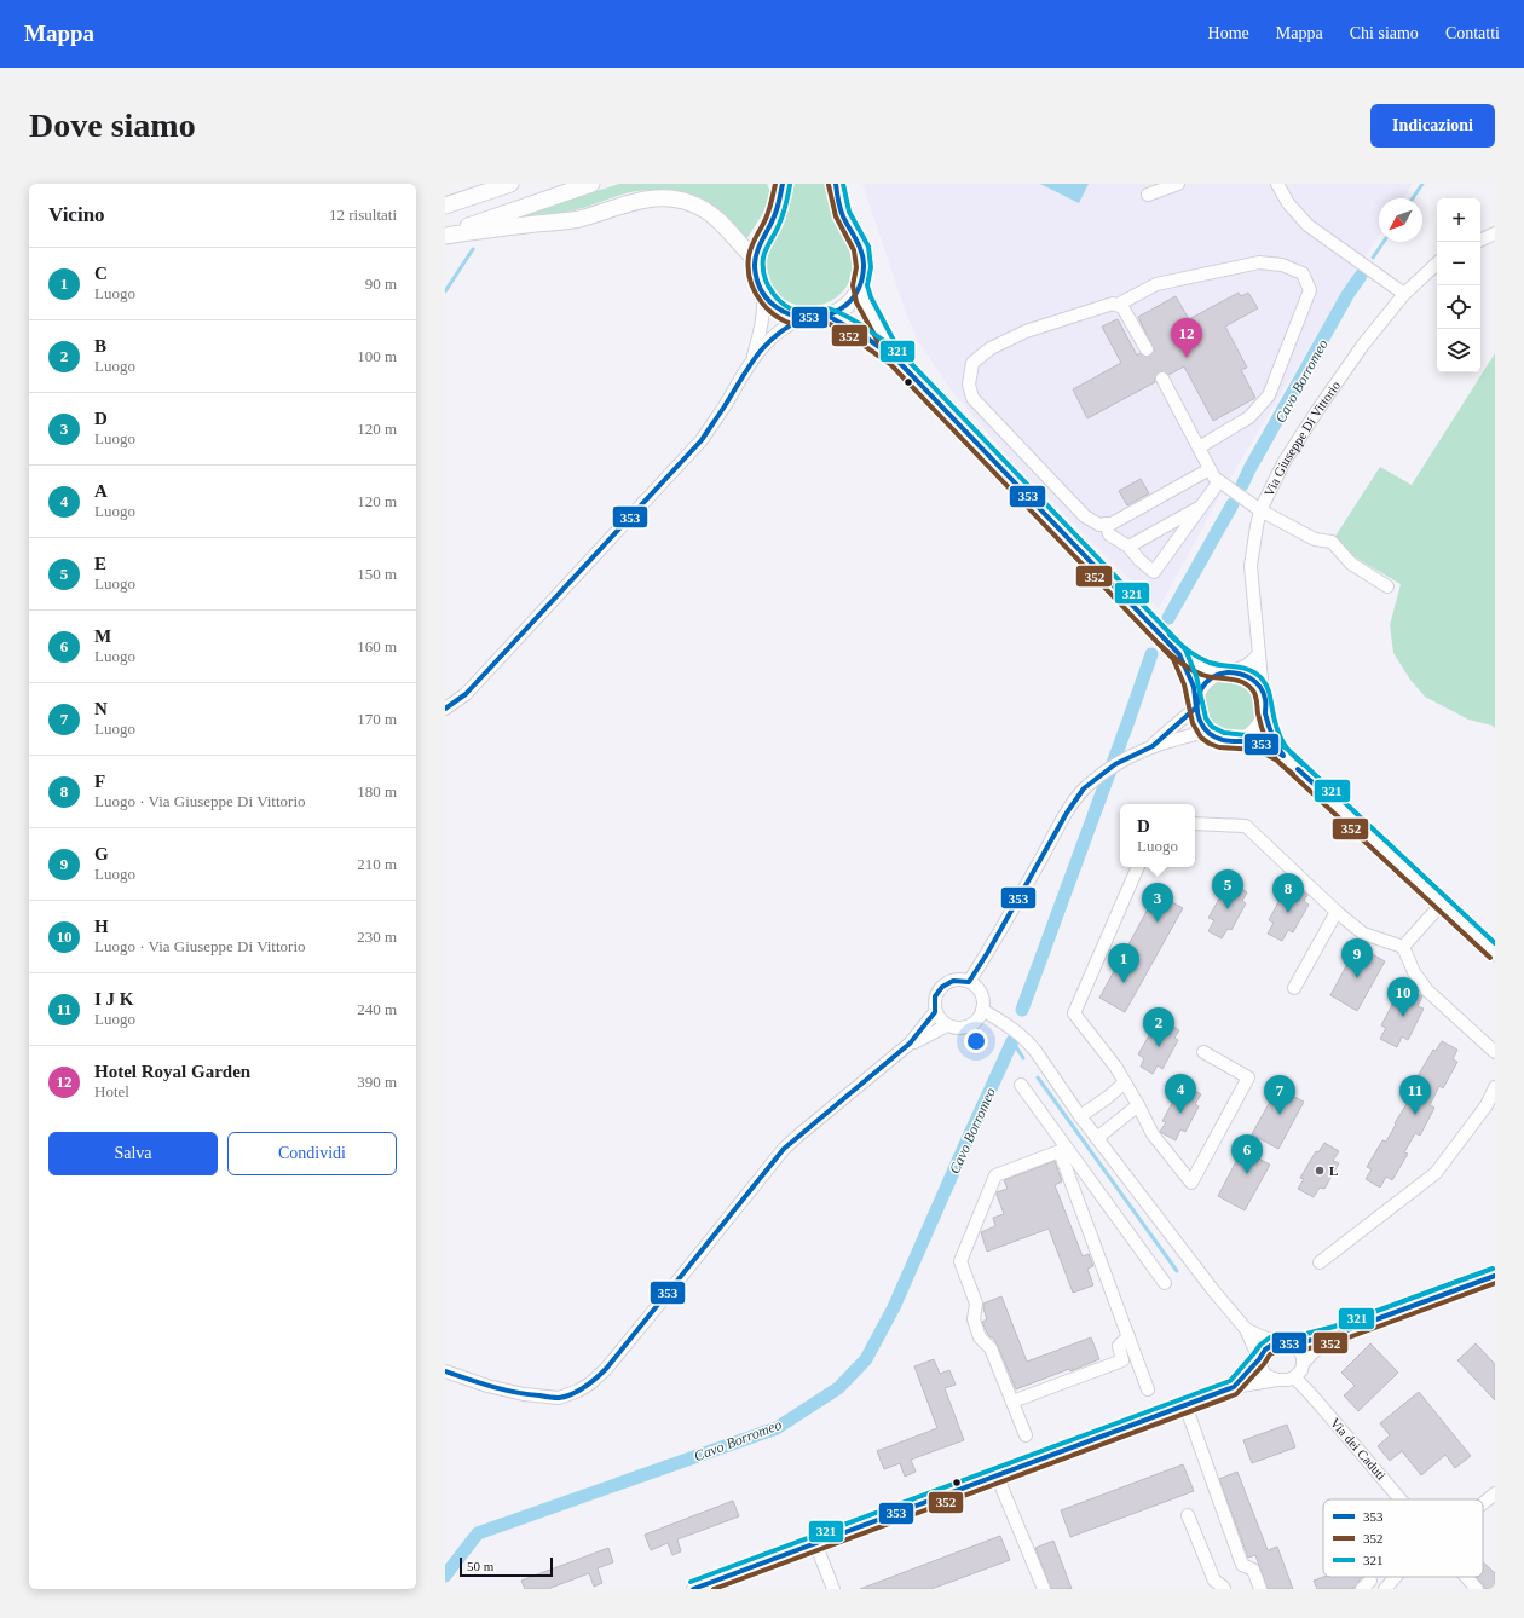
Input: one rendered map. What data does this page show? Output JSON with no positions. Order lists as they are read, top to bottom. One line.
{"streets":{"street":["Via Giuseppe Di Vittorio","Via dei Caduti"]},"water":["Cavo Borromeo"],"places":["L"],"lines":["transit line 353","transit line 352","transit line 321"],"legend":["353","352","321"],"scale_bar":"50 m","north":"bottom left","page":{"header":"Mappa","nav":["Home","Mappa","Chi siamo","Contatti"],"buttons":["Indicazioni",["Salva","Condividi"]],"title":"Dove siamo","heading":["Vicino","12 risultati"],"map_buttons":["+","−"],"list":[{"mark":"1","name":"C","note":"Luogo","value":"90 m"},{"mark":"2","name":"B","note":"Luogo","value":"100 m"},{"mark":"3","name":"D","note":"Luogo","value":"120 m"},{"mark":"4","name":"A","note":"Luogo","value":"120 m"},{"mark":"5","name":"E","note":"Luogo","value":"150 m"},{"mark":"6","name":"M","note":"Luogo","value":"160 m"},{"mark":"7","name":"N","note":"Luogo","value":"170 m"},{"mark":"8","name":"F","note":"Luogo · Via Giuseppe Di Vittorio","value":"180 m"},{"mark":"9","name":"G","note":"Luogo","value":"210 m"},{"mark":"10","name":"H","note":"Luogo · Via Giuseppe Di Vittorio","value":"230 m"},{"mark":"11","name":"I J K","note":"Luogo","value":"240 m"},{"mark":"12","name":"Hotel Royal Garden","note":"Hotel","value":"390 m"}],"pins":["12","5","8","3","9","1","10","2","4","7","11","6"],"popup":["D","Luogo"],"scale":"50 m"}}
